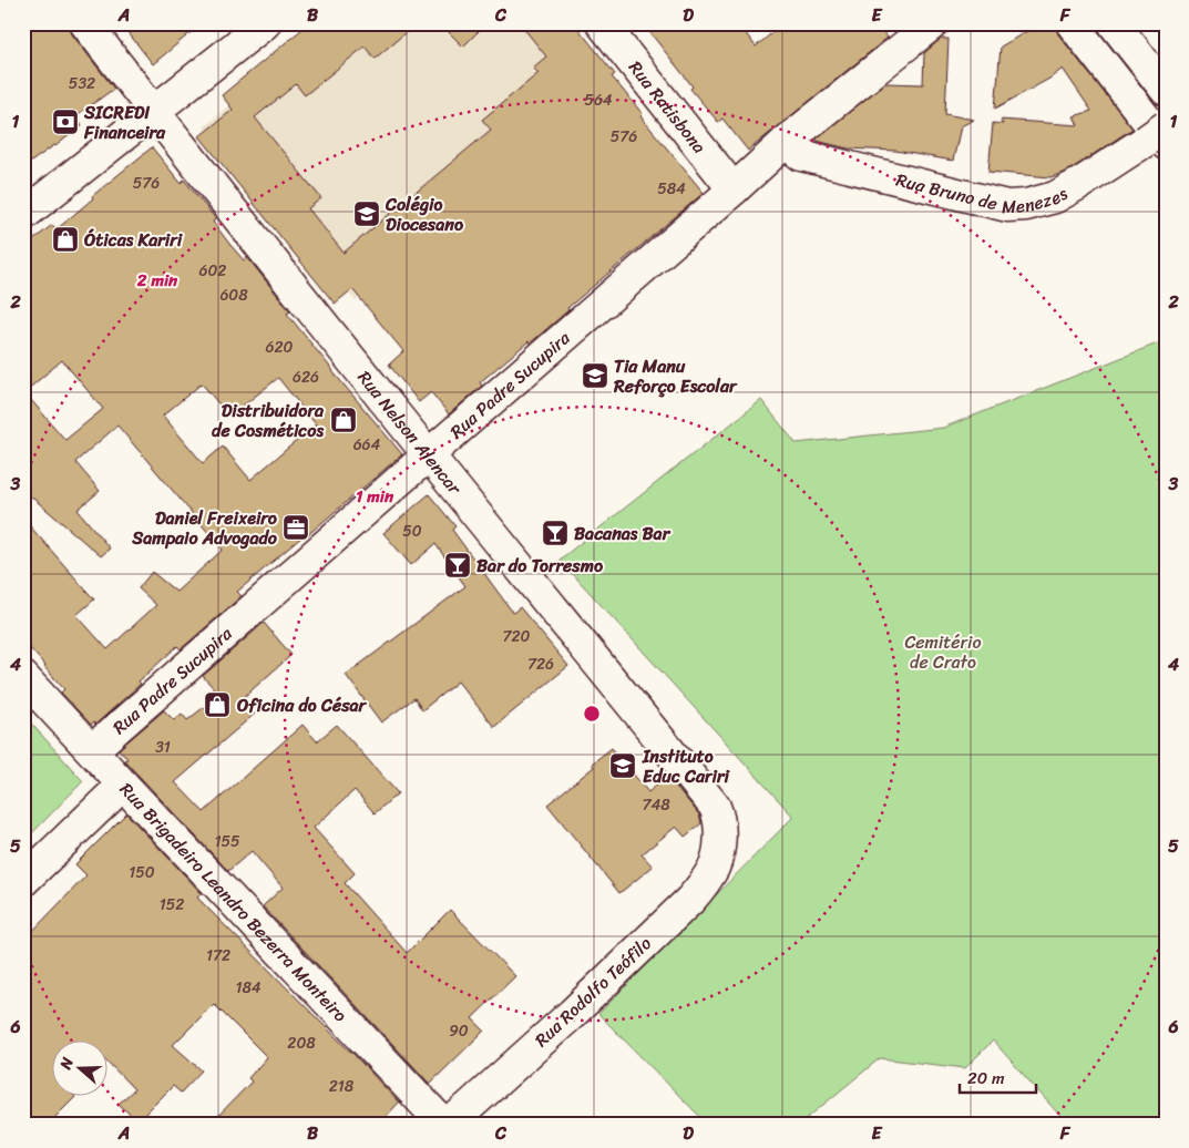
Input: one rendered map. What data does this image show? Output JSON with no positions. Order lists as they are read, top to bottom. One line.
{"streets":{"street":["Rua Ratisbona","Rua Bruno de Menezes","Rua Padre Sucupira","Rua Nelson Alencar","Rua Brigadeiro Leandro Bezerra Monteiro","Rua Rodolfo Teófilo"]},"crossings":[["Rua Ratisbona","Rua Padre Sucupira"],["Rua Bruno de Menezes","Rua Padre Sucupira"],["Rua Padre Sucupira","Rua Nelson Alencar"],["Rua Padre Sucupira","Rua Brigadeiro Leandro Bezerra Monteiro"],["Rua Nelson Alencar","Rua Rodolfo Teófilo"]],"parks":["Cemitério de Crato"],"places":{"bank":["SICREDI Financeira"],"school or university":["Colégio Diocesano","Tia Manu Reforço Escolar","Instituto Educ Cariri"],"shop":["Óticas Kariri","Distribuidora de Cosméticos","Oficina do César"],"office":["Daniel Freixeiro Sampaio Advogado"],"bar":["Bacanas Bar","Bar do Torresmo"]},"house_numbers":["532","564","576","576","584","602","608","620","626","664","50","720","726","31","748","155","150","152","172","184","90","208","218"],"scale_bar":"20 m","north":"left","grid":{"columns":["A","B","C","D","E","F"],"rows":["1","2","3","4","5","6"]},"rings":["2 min","1 min"]}
